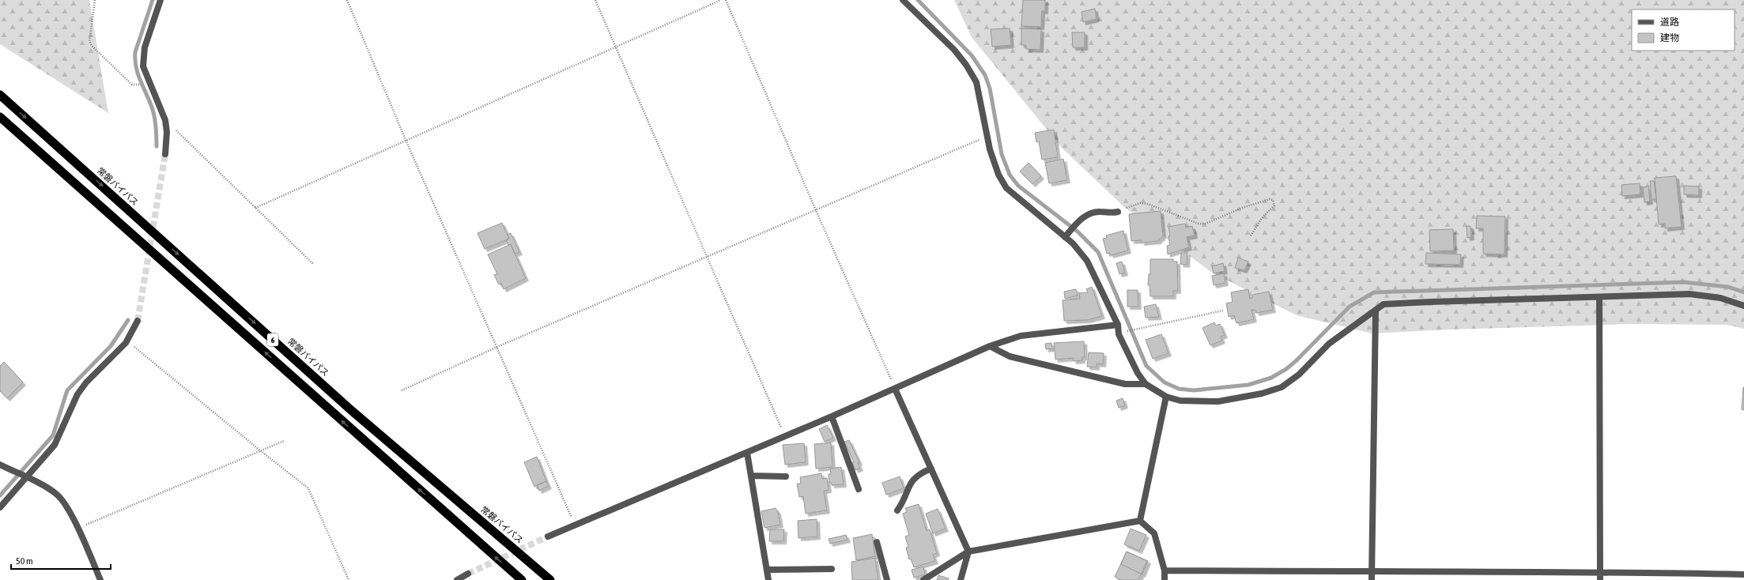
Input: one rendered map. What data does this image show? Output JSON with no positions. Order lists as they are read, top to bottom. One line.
{"streets":{"highway":["常磐バイパス","6"]},"legend":["道路","建物"],"scale_bar":"50 m"}
